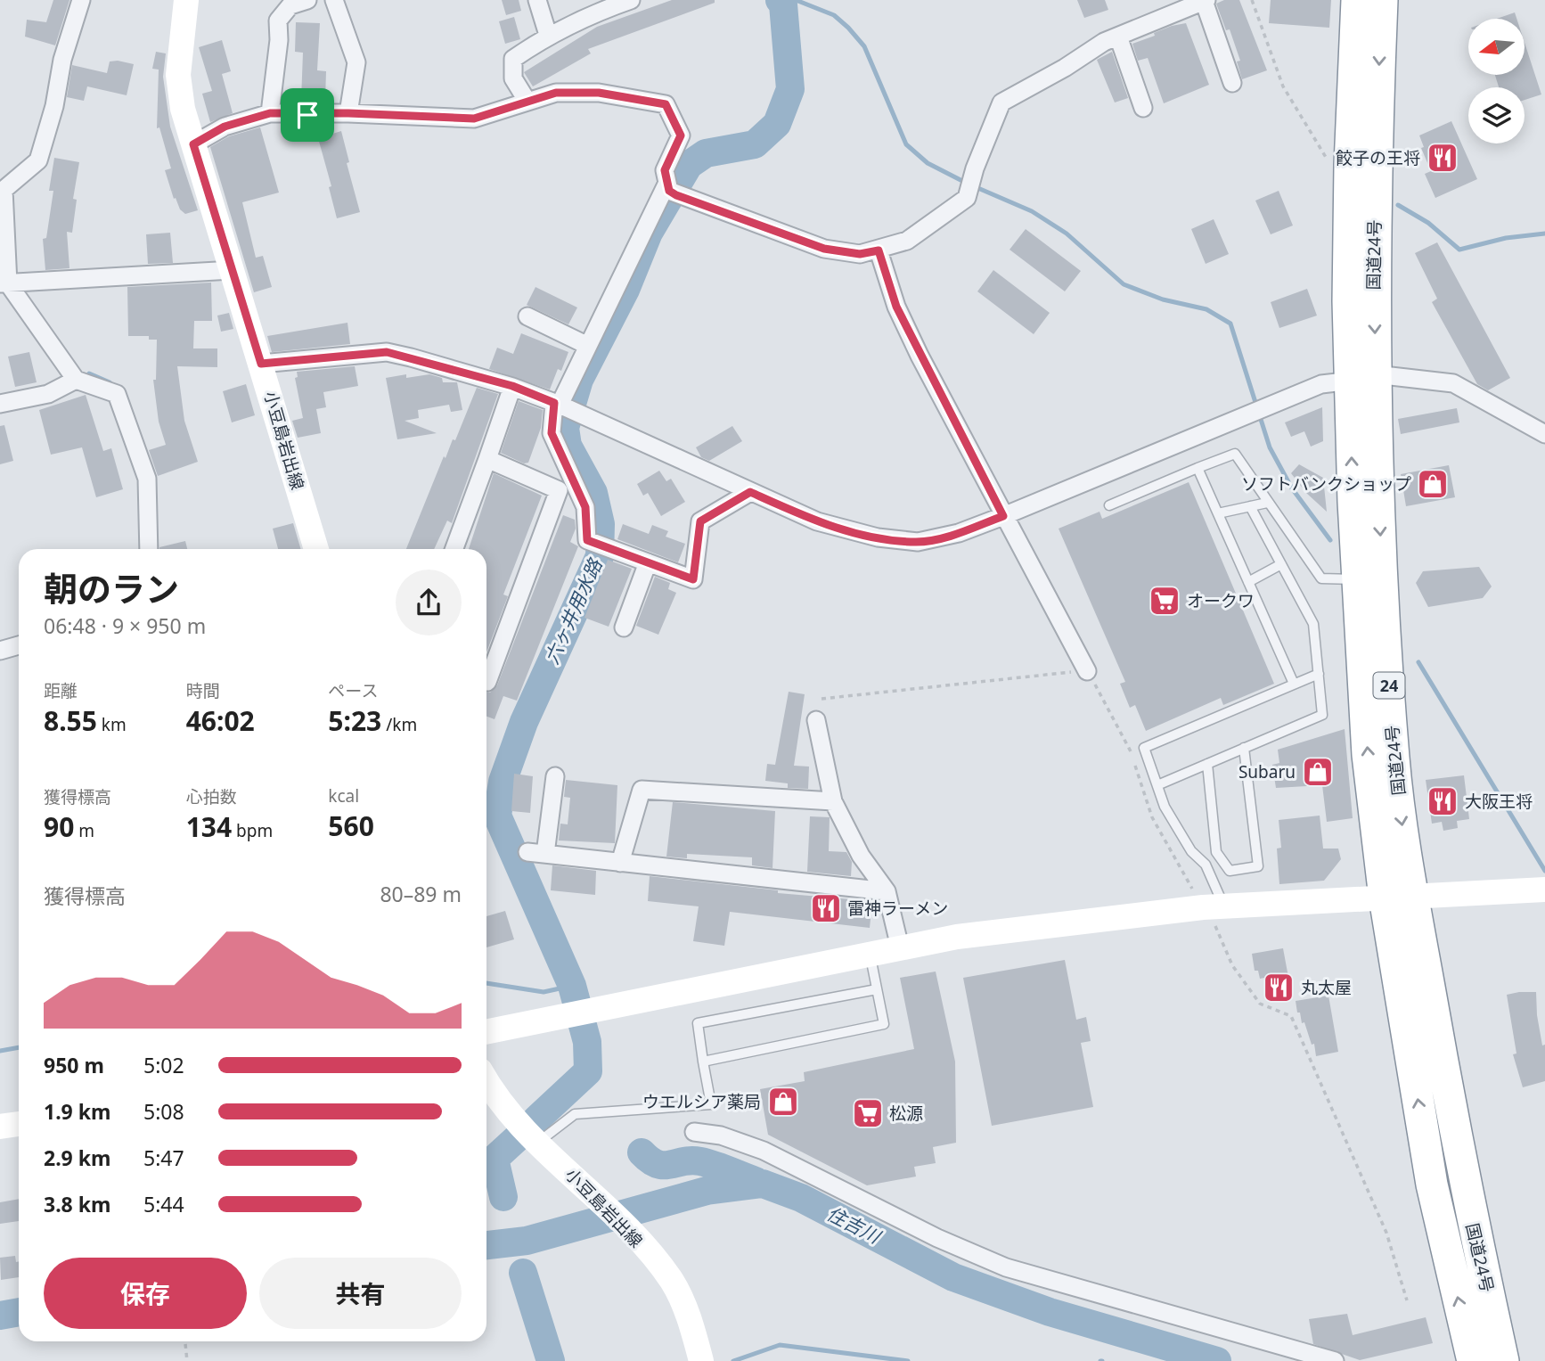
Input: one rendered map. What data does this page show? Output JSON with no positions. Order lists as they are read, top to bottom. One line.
{"streets":{"highway":["国道24号","24"],"street":["小豆島岩出線"]},"water":["六ヶ井用水路","住吉川"],"places":{"restaurant":["餃子の王将","大阪王将","雷神ラーメン","丸太屋"],"shop":["ソフトバンクショップ","Subaru","ウエルシア薬局"],"supermarket":["オークワ","松源"]},"north":"left","page":{"heading":["朝のラン","06:48 · 9 × 950 m"],"stats":[["距離","8.55 km"],["時間","46:02"],["ペース","5:23 /km"],["獲得標高","90 m"],["心拍数","134 bpm"],["kcal","560"]],"chart":["獲得標高","80–89 m"],"list":[{"name":"950 m","note":"5:02"},{"name":"1.9 km","note":"5:08"},{"name":"2.9 km","note":"5:47"},{"name":"3.8 km","note":"5:44"}],"buttons":["保存","共有"]}}
